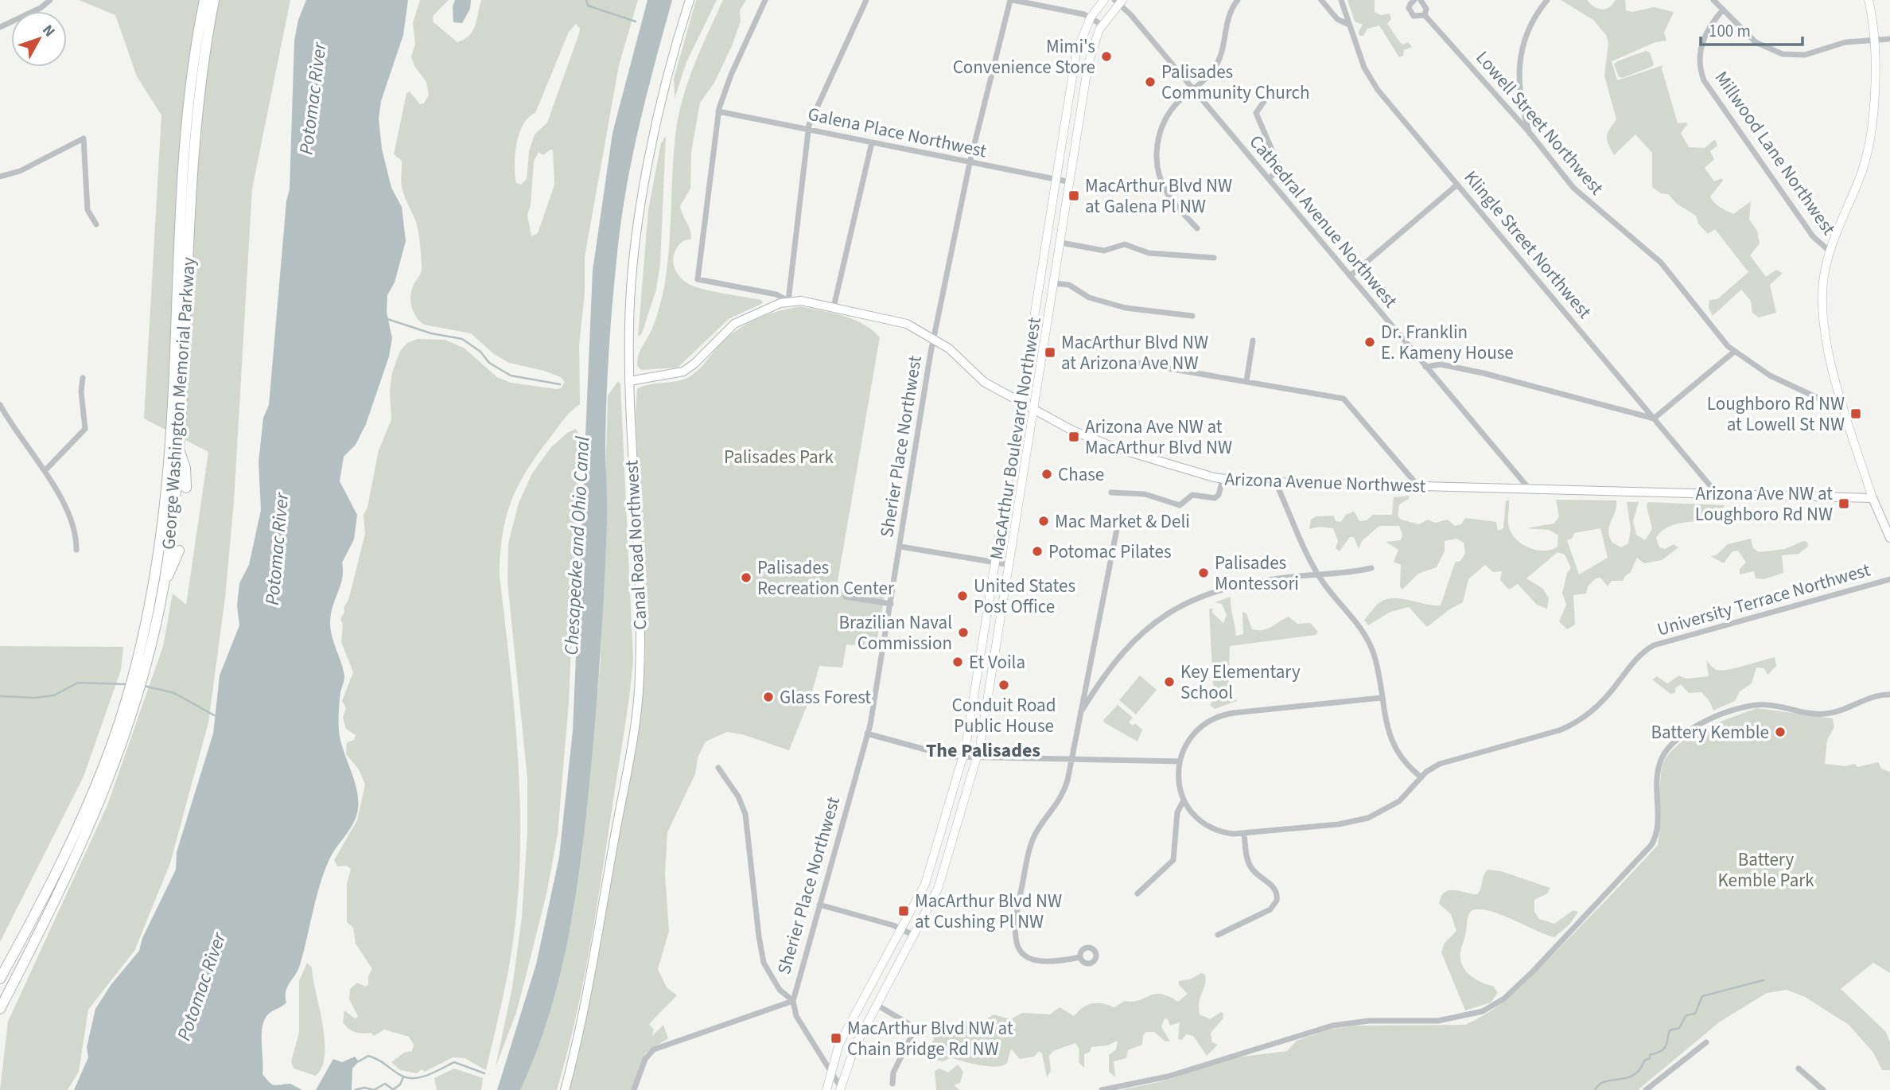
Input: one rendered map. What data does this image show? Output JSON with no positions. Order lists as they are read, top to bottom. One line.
{"streets":{"highway":["George Washington Memorial Parkway"],"main road":["MacArthur Boulevard Northwest","Arizona Avenue Northwest","Canal Road Northwest"],"street":["Lowell Street Northwest","Galena Place Northwest","Millwood Lane Northwest","Cathedral Avenue Northwest","Klingle Street Northwest","Sherier Place Northwest","University Terrace Northwest"]},"crossings":[["Galena Place Northwest","MacArthur Boulevard Northwest"],["Galena Place Northwest","Sherier Place Northwest"],["Galena Place Northwest","Arizona Avenue Northwest"],["Cathedral Avenue Northwest","MacArthur Boulevard Northwest"],["Cathedral Avenue Northwest","Arizona Avenue Northwest"],["Klingle Street Northwest","Arizona Avenue Northwest"],["MacArthur Boulevard Northwest","Arizona Avenue Northwest"],["Sherier Place Northwest","Arizona Avenue Northwest"]],"districts":["The Palisades"],"water":["Potomac River","Chesapeake and Ohio Canal"],"parks":["Palisades Park","Battery Kemble Park"],"places":{"other":["Mimi's Convenience Store","Palisades Community Church","Dr. Franklin E. Kameny House","Chase","Mac Market & Deli","Potomac Pilates","Palisades Montessori","Palisades Recreation Center","United States Post Office","Brazilian Naval Commission","Et Voila","Key Elementary School","Conduit Road Public House","Glass Forest","Battery Kemble"],"transit":["MacArthur Blvd NW at Galena Pl NW","MacArthur Blvd NW at Arizona Ave NW","Loughboro Rd NW at Lowell St NW","Arizona Ave NW at MacArthur Blvd NW","Arizona Ave NW at Loughboro Rd NW","MacArthur Blvd NW at Cushing Pl NW","MacArthur Blvd NW at Chain Bridge Rd NW"]},"scale_bar":"100 m","north":"top right"}
